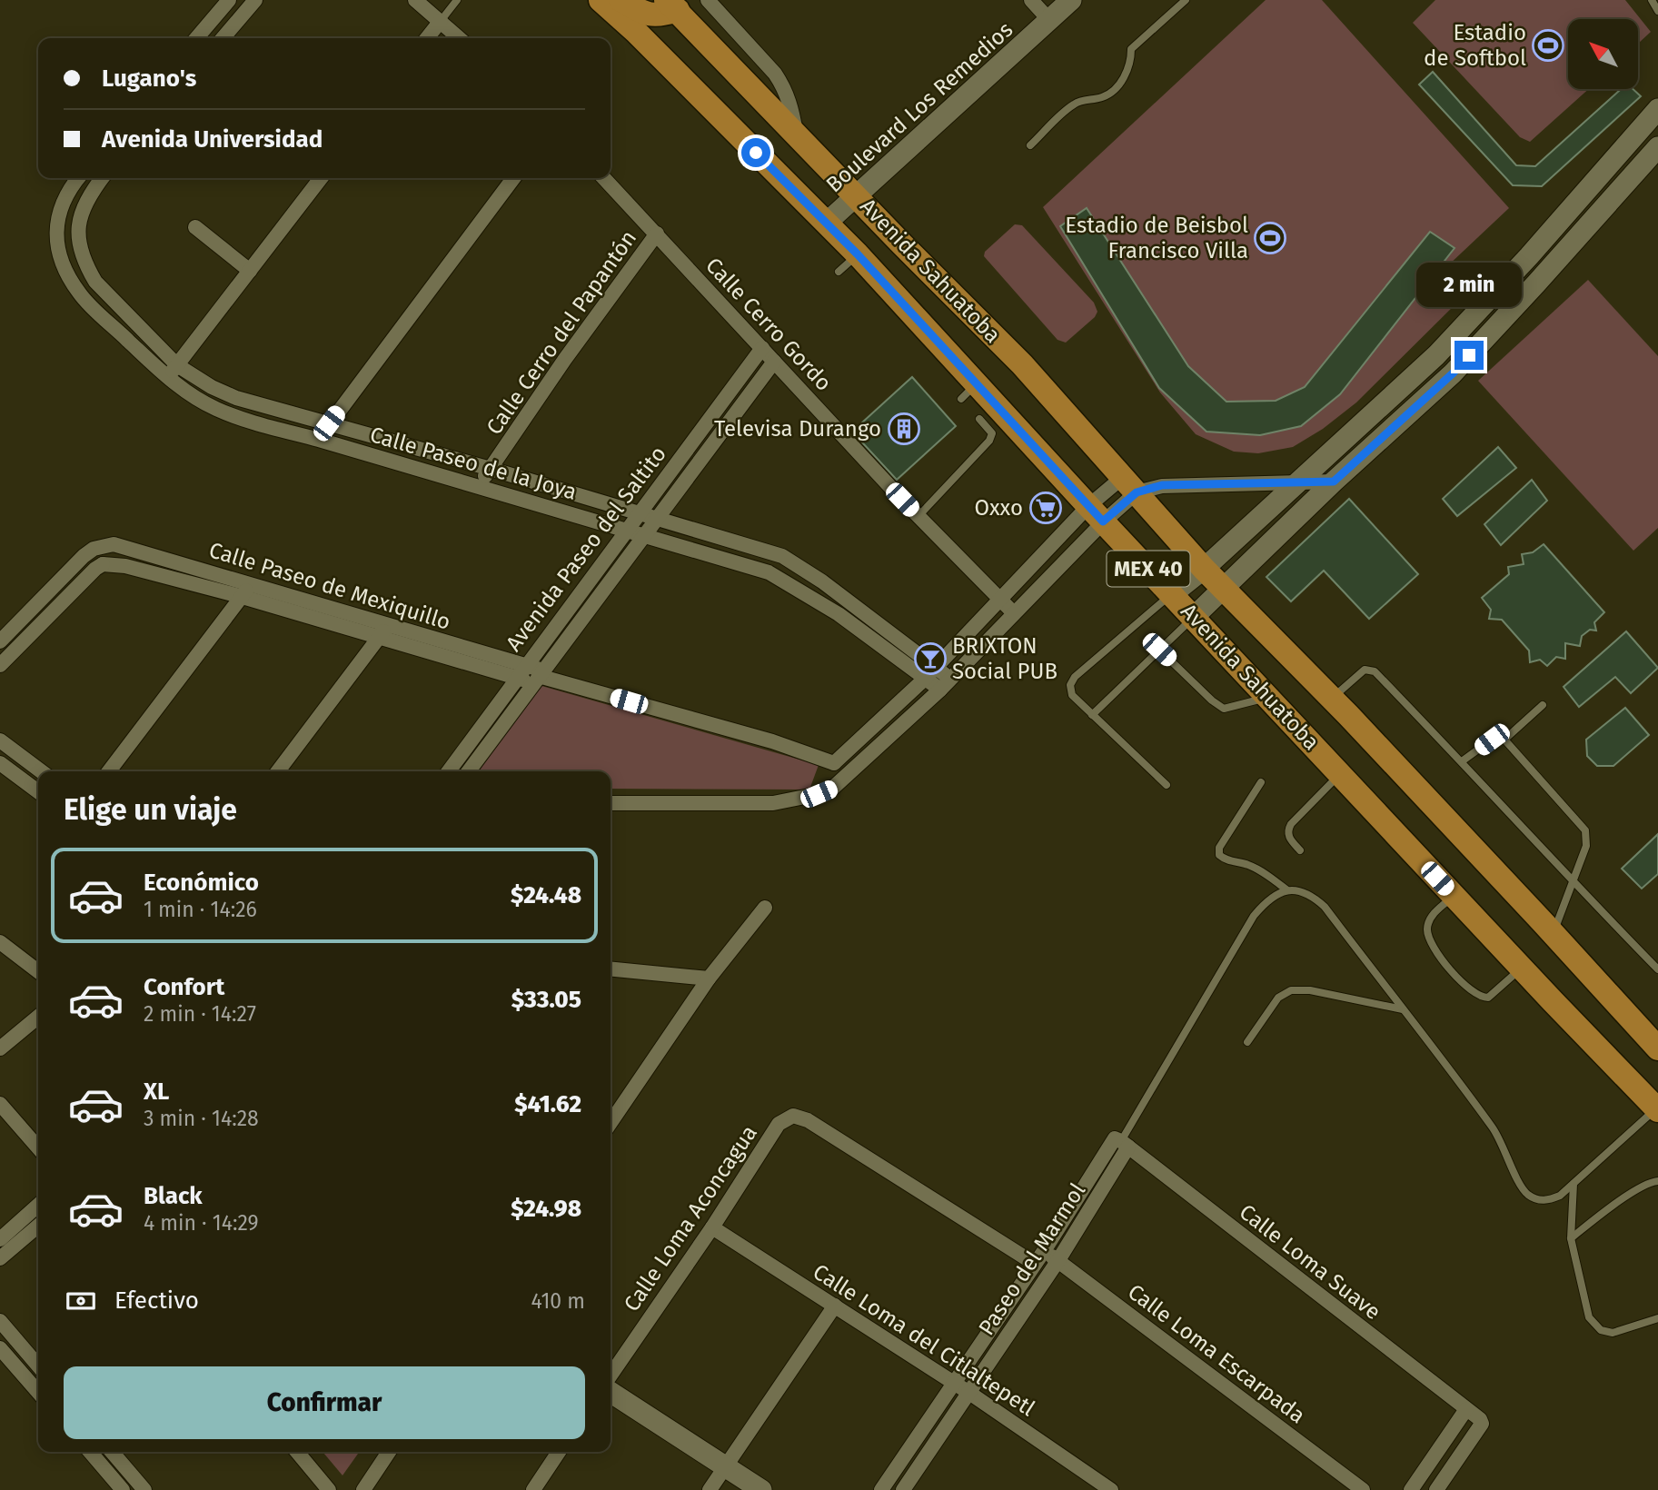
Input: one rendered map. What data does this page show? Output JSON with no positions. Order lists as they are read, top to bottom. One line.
{"streets":{"main road":["Avenida Sahuatoba","MEX 40"],"street":["Boulevard Los Remedios","Calle Cerro Gordo","Calle Cerro del Papantón","Calle Paseo de la Joya","Avenida Paseo del Saltito","Calle Paseo de Mexiquillo","Calle Loma Aconcagua","Paseo del Marmol","Calle Loma Suave","Calle Loma del Citlaltepetl","Calle Loma Escarpada"]},"crossings":[["Boulevard Los Remedios","Avenida Sahuatoba"],["Calle Cerro Gordo","Calle Cerro del Papantón"],["Calle Cerro Gordo","Avenida Paseo del Saltito"],["Calle Cerro del Papantón","Calle Paseo de la Joya"],["Calle Paseo de la Joya","Avenida Paseo del Saltito"],["Avenida Paseo del Saltito","Calle Paseo de Mexiquillo"],["Calle Loma Aconcagua","Paseo del Marmol"],["Calle Loma Aconcagua","Calle Loma del Citlaltepetl"],["Paseo del Marmol","Calle Loma Suave"],["Paseo del Marmol","Calle Loma del Citlaltepetl"],["Paseo del Marmol","Calle Loma Escarpada"]],"places":{"sports":["Estadio de Softbol","Estadio de Beisbol Francisco Villa"],"building":["Televisa Durango"],"supermarket":["Oxxo"],"bar":["BRIXTON Social PUB"]},"north":"top left","page":{"banner":["Lugano's","Avenida Universidad"],"bubble":"2 min","heading":"Elige un viaje","list":[{"name":"Económico","note":"1 min · 14:26","value":"$24.48"},{"name":"Confort","note":"2 min · 14:27","value":"$33.05"},{"name":"XL","note":"3 min · 14:28","value":"$41.62"},{"name":"Black","note":"4 min · 14:29","value":"$24.98"}],"pay":["Efectivo","410 m"],"buttons":"Confirmar"}}
